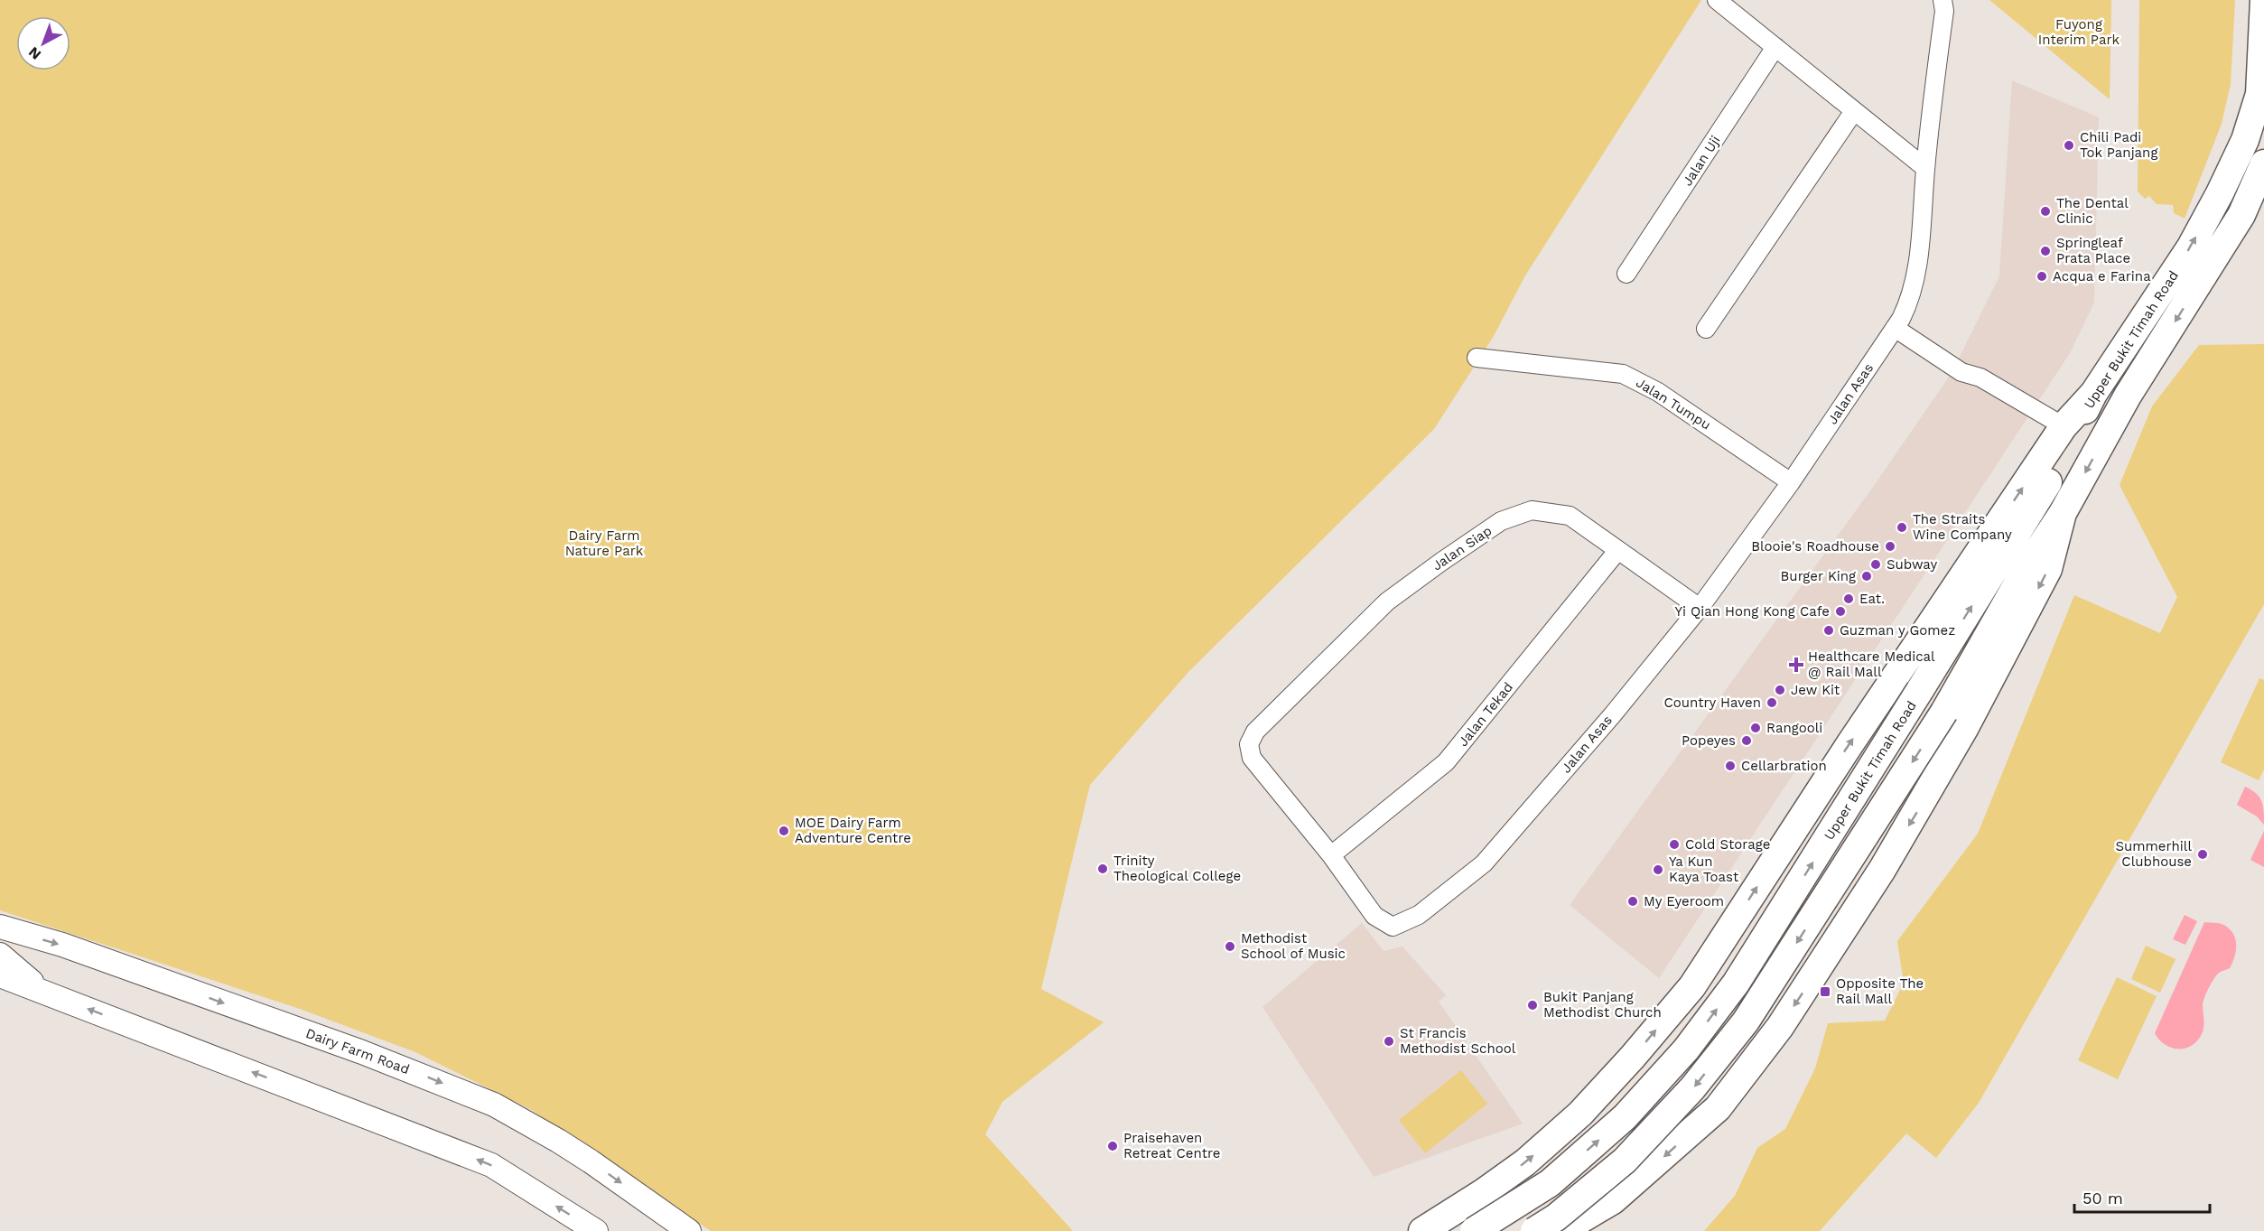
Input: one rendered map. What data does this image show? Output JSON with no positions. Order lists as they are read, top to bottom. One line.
{"streets":{"highway":["Upper Bukit Timah Road"],"main road":["Dairy Farm Road"],"street":["Jalan Uji","Jalan Asas","Jalan Tumpu","Jalan Siap","Jalan Tekad"]},"crossings":[["Jalan Asas","Jalan Tumpu"],["Jalan Asas","Jalan Siap"],["Jalan Asas","Jalan Tekad"],["Jalan Siap","Jalan Tekad"]],"parks":["Fuyong Interim Park","Dairy Farm Nature Park"],"places":{"other":["Chili Padi Tok Panjang","The Dental Clinic","Springleaf Prata Place","Acqua e Farina","The Straits Wine Company","Blooie's Roadhouse","Subway","Burger King","Eat.","Yi Qian Hong Kong Cafe","Guzman y Gomez","Jew Kit","Country Haven","Rangooli","Popeyes","Cellarbration","MOE Dairy Farm Adventure Centre","Cold Storage","Summerhill Clubhouse","Trinity Theological College","Ya Kun Kaya Toast","My Eyeroom","Methodist School of Music","Bukit Panjang Methodist Church","St Francis Methodist School","Praisehaven Retreat Centre"],"health":["Healthcare Medical @ Rail Mall"],"transit":["Opposite The Rail Mall"]},"scale_bar":"50 m","north":"bottom left"}
